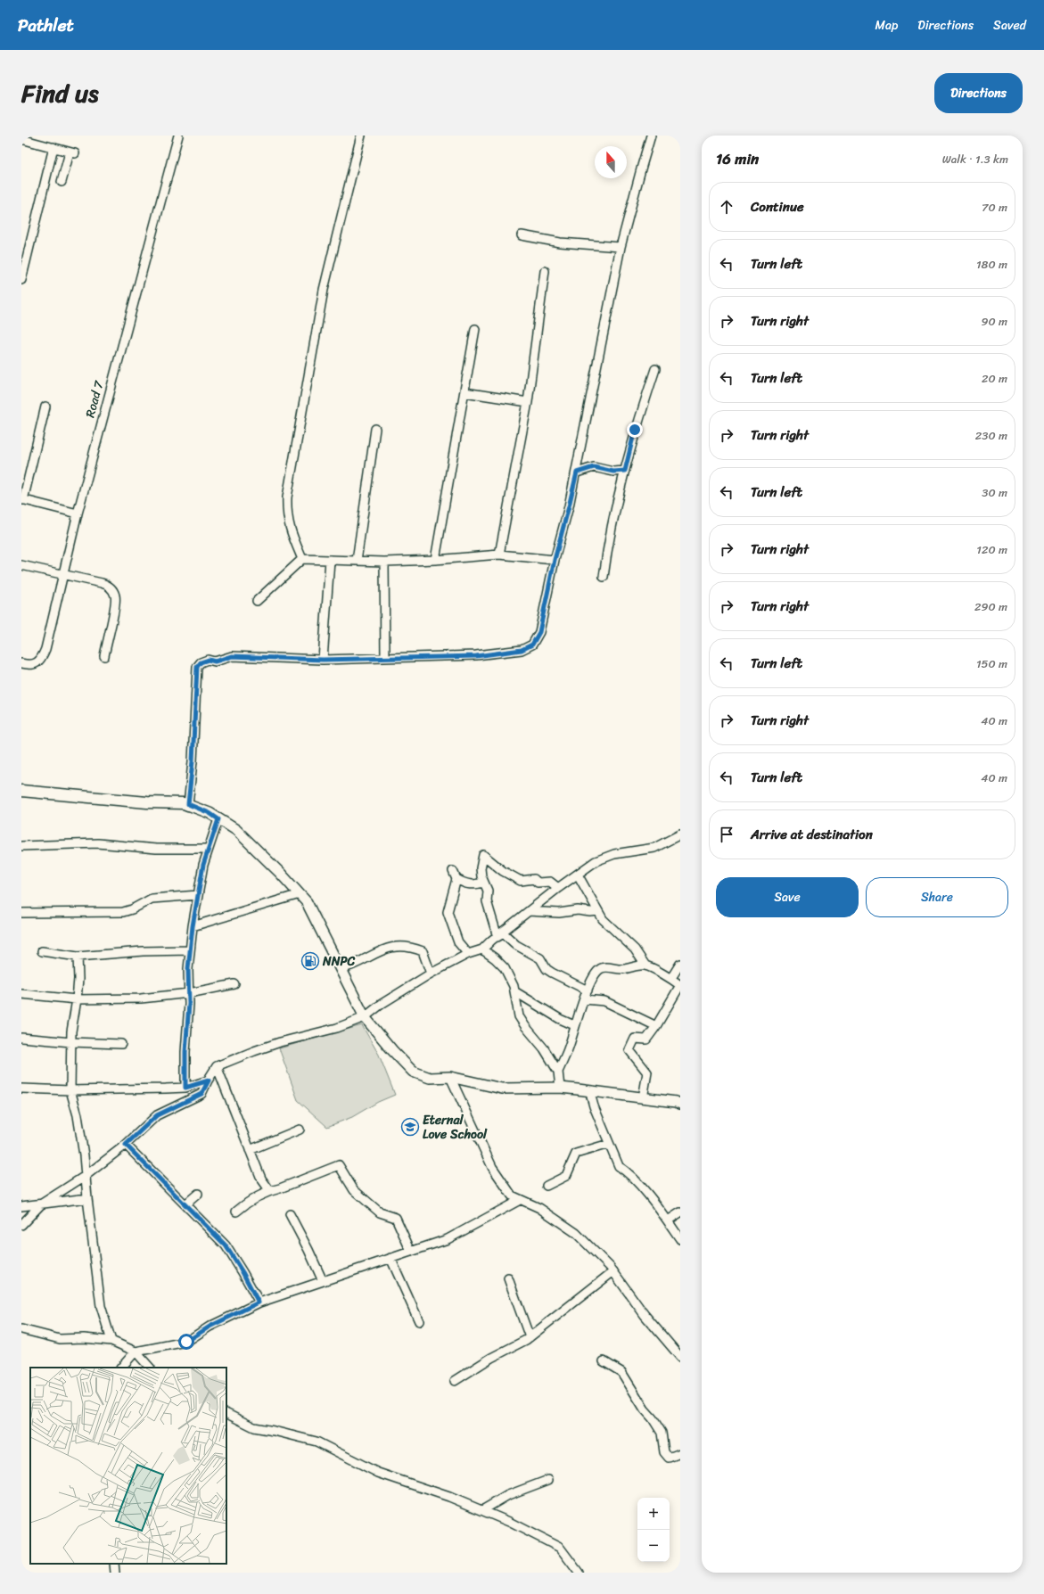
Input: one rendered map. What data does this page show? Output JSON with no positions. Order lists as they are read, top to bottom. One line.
{"streets":{"street":["Road 7"]},"places":{"fuel station":["NNPC"],"school or university":["Eternal Love School"]},"north":"top","page":{"header":"Pathlet","nav":["Map","Directions","Saved"],"title":"Find us","buttons":["Directions",["Save","Share"]],"heading":["16 min","Walk · 1.3 km"],"list":[["Continue","70 m"],["Turn left","180 m"],["Turn right","90 m"],["Turn left","20 m"],["Turn right","230 m"],["Turn left","30 m"],["Turn right","120 m"],["Turn right","290 m"],["Turn left","150 m"],["Turn right","40 m"],["Turn left","40 m"],"Arrive at destination"],"map_buttons":["+","−"]}}
